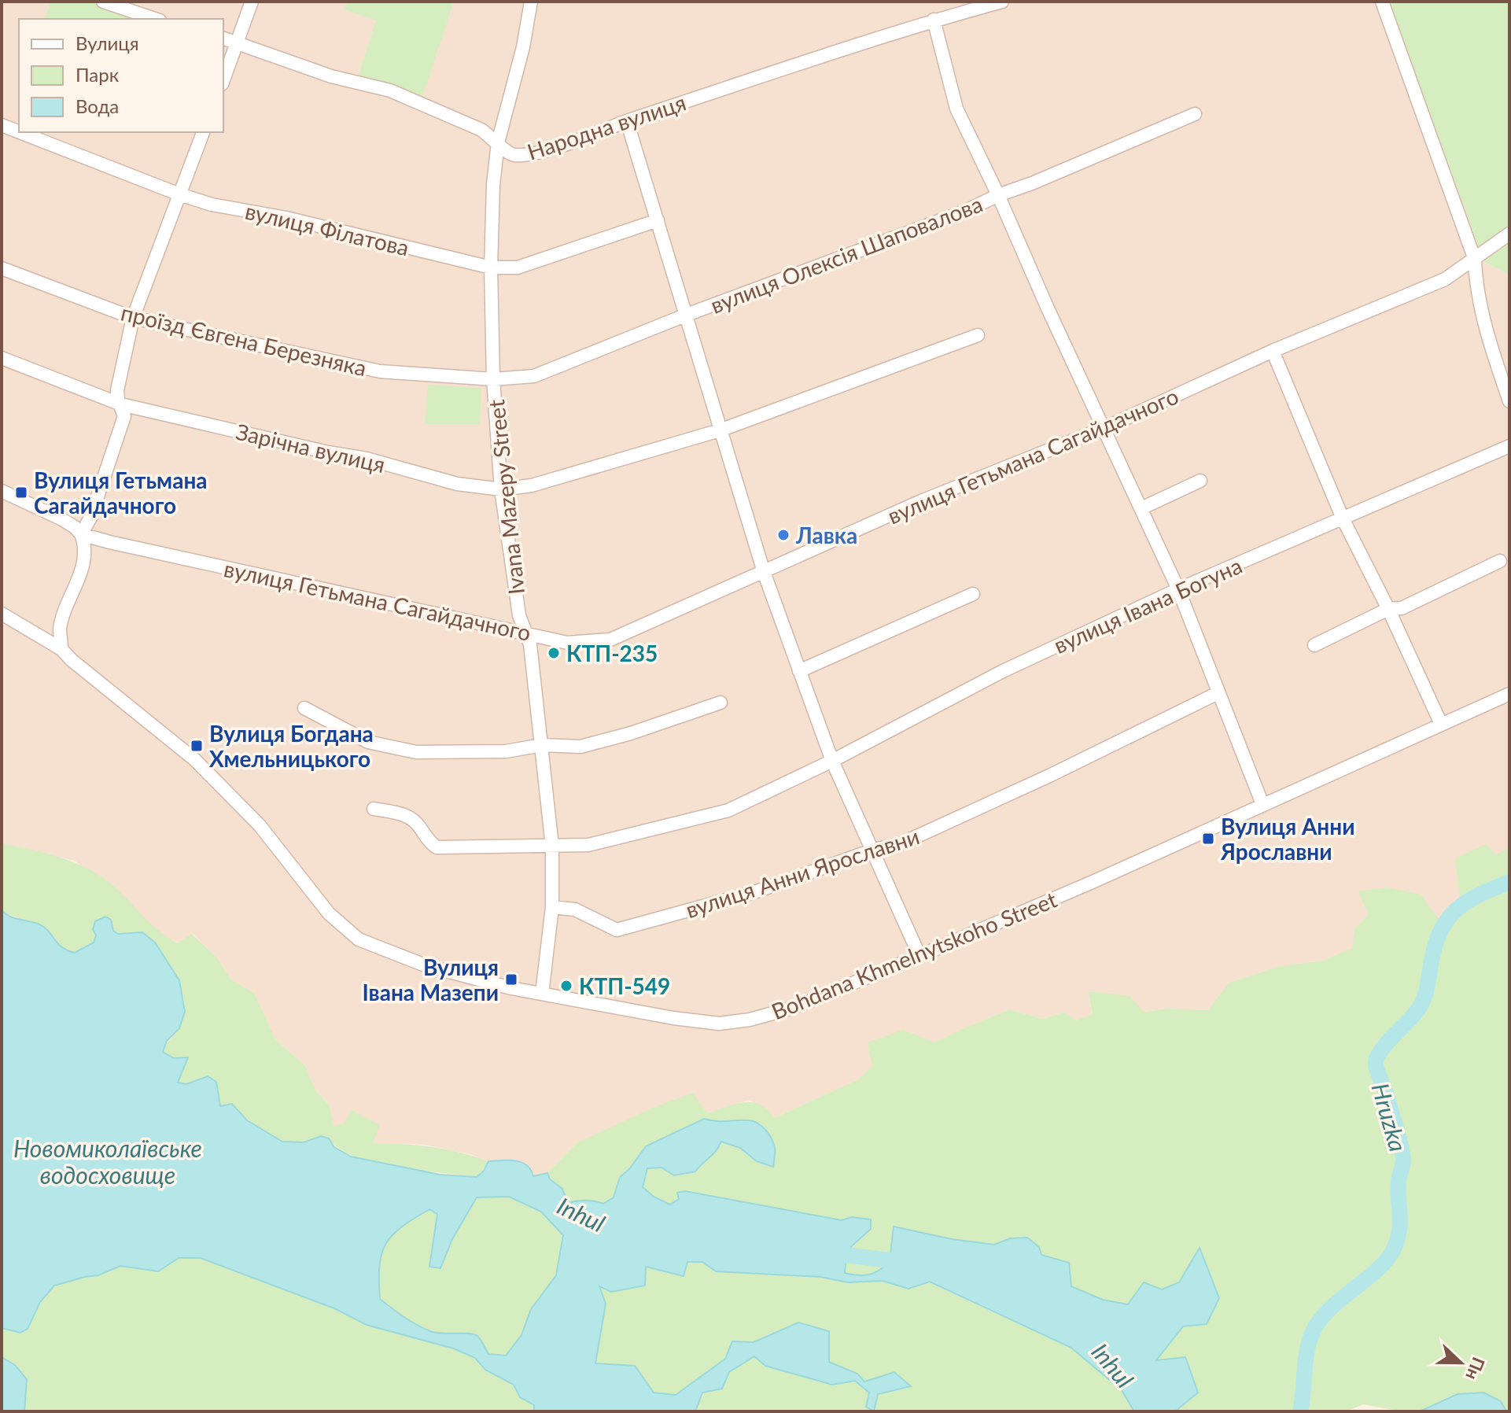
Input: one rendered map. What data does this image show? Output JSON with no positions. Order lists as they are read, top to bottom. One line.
{"streets":{"street":["Народна вулиця","вулиця Філатова","вулиця Олексія Шаповалова","проїзд Євгена Березняка","Зарічна вулиця","вулиця Гетьмана Сагайдачного","Ivana Mazepy Street","вулиця Івана Богуна","вулиця Анни Ярославни","Bohdana Khmelnytskoho Street"]},"crossings":[["Народна вулиця","Ivana Mazepy Street"],["вулиця Філатова","Ivana Mazepy Street"],["вулиця Олексія Шаповалова","проїзд Євгена Березняка"],["вулиця Олексія Шаповалова","Ivana Mazepy Street"],["проїзд Євгена Березняка","Ivana Mazepy Street"],["Зарічна вулиця","Ivana Mazepy Street"],["вулиця Гетьмана Сагайдачного","Ivana Mazepy Street"],["Ivana Mazepy Street","вулиця Івана Богуна"],["Ivana Mazepy Street","вулиця Анни Ярославни"],["Ivana Mazepy Street","Bohdana Khmelnytskoho Street"]],"water":["Hruzka","Новомиколаївське водосховище","Inhul"],"places":{"transit":["Вулиця Гетьмана Сагайдачного","Вулиця Богдана Хмельницького","Вулиця Анни Ярославни","Вулиця Івана Мазепи"],"other":["Лавка","КТП-235","КТП-549"]},"legend":["Вулиця","Парк","Вода"],"north":"right"}
